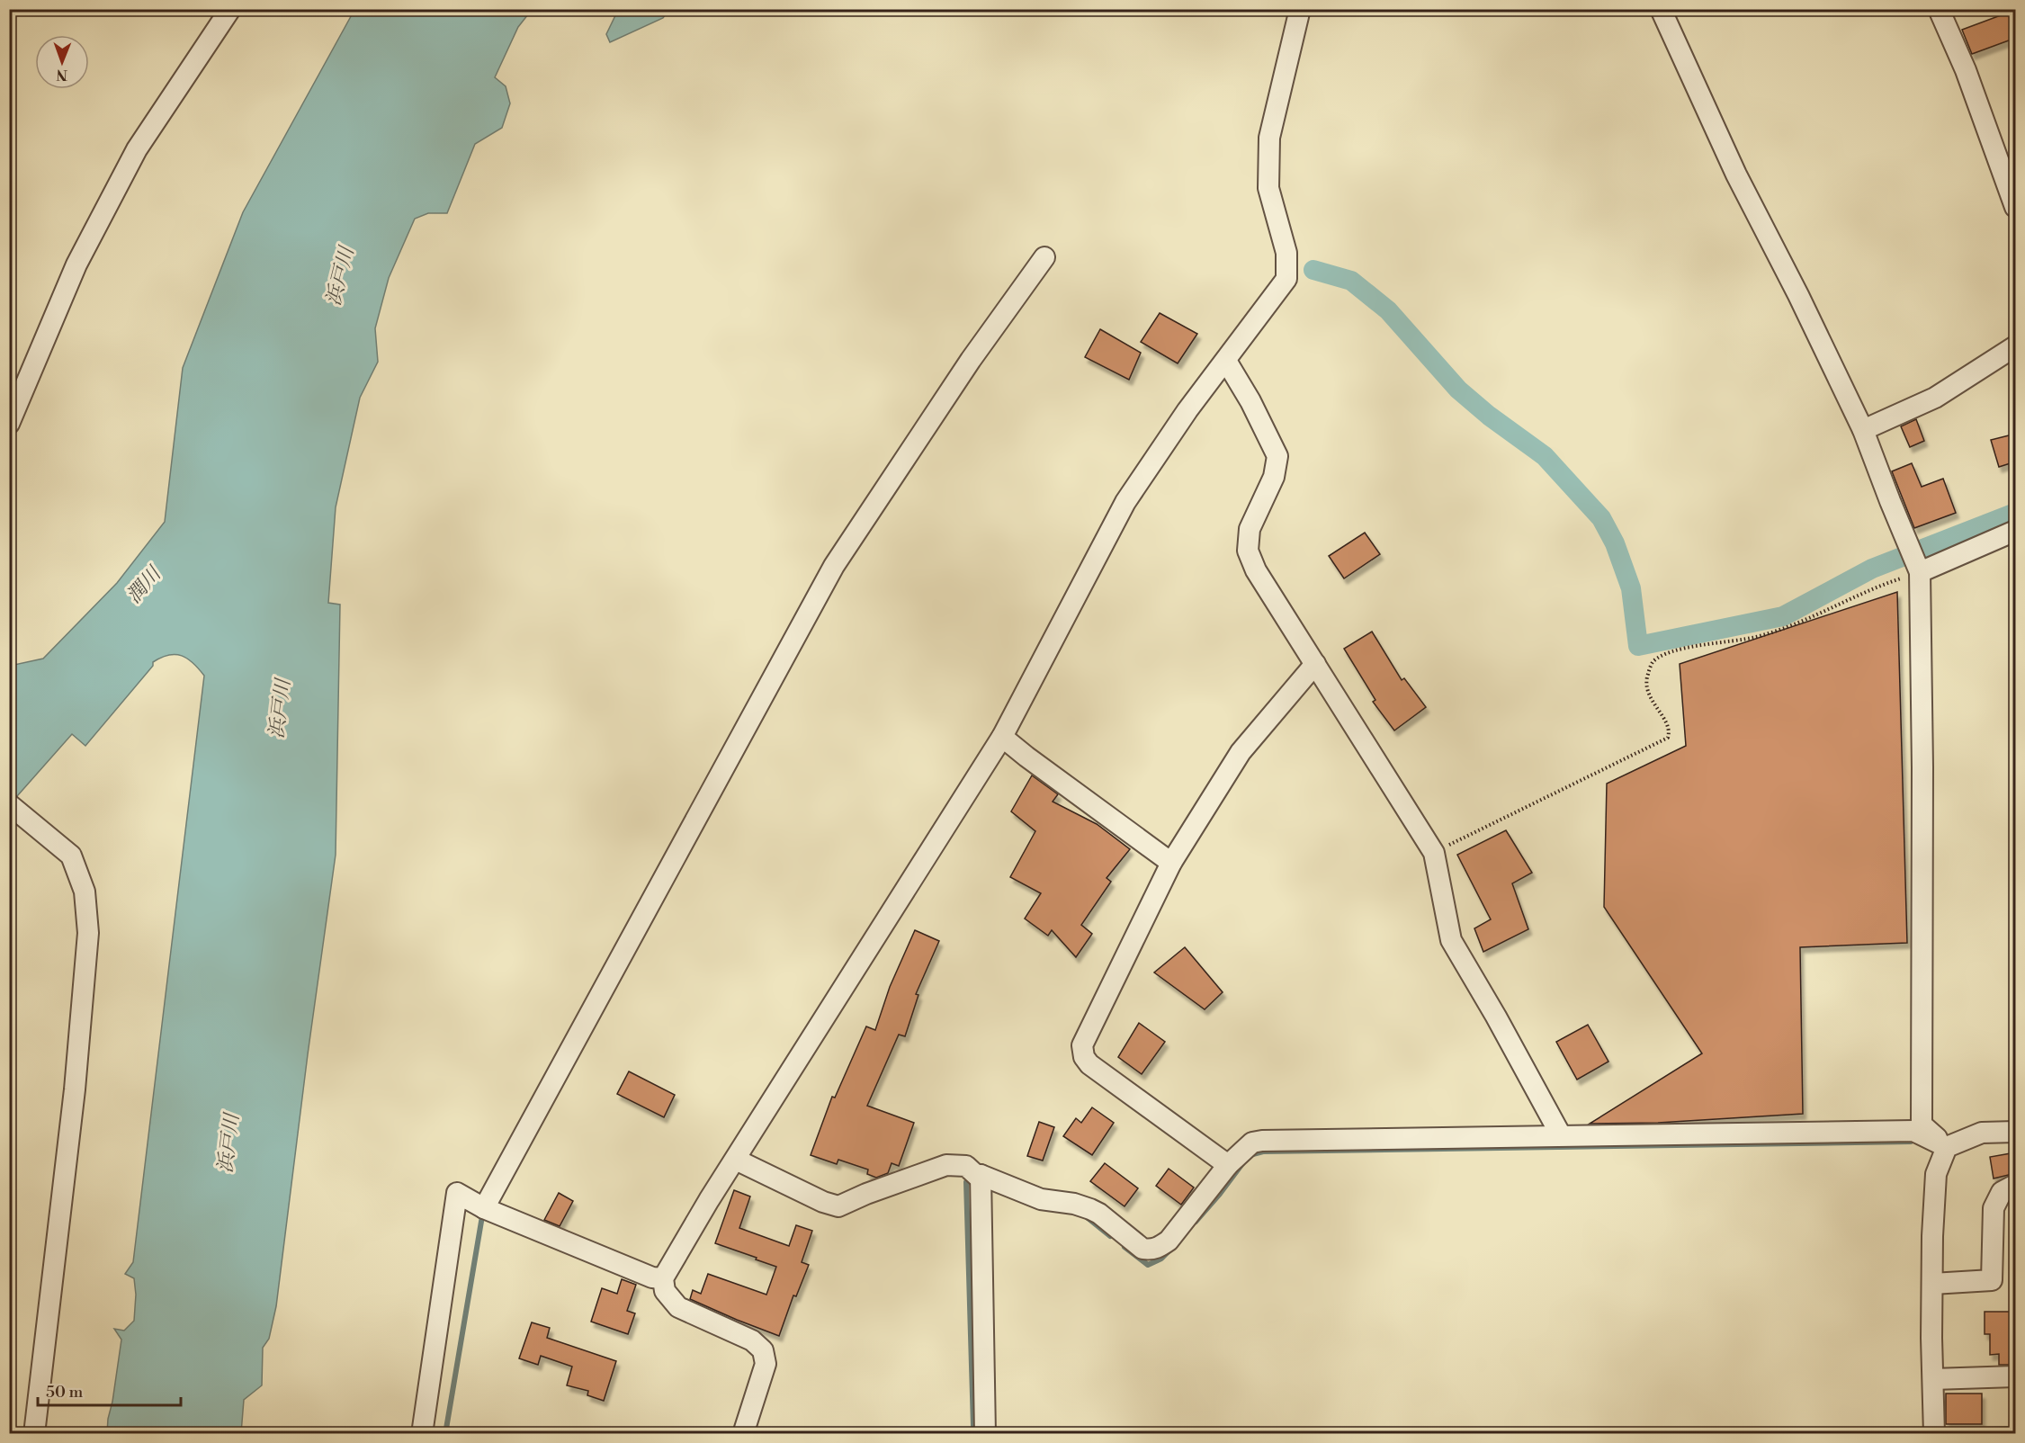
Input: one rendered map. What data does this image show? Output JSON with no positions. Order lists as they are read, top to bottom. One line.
{"water":["浜戸川","潤川"],"scale_bar":"50 m","north":"bottom"}
